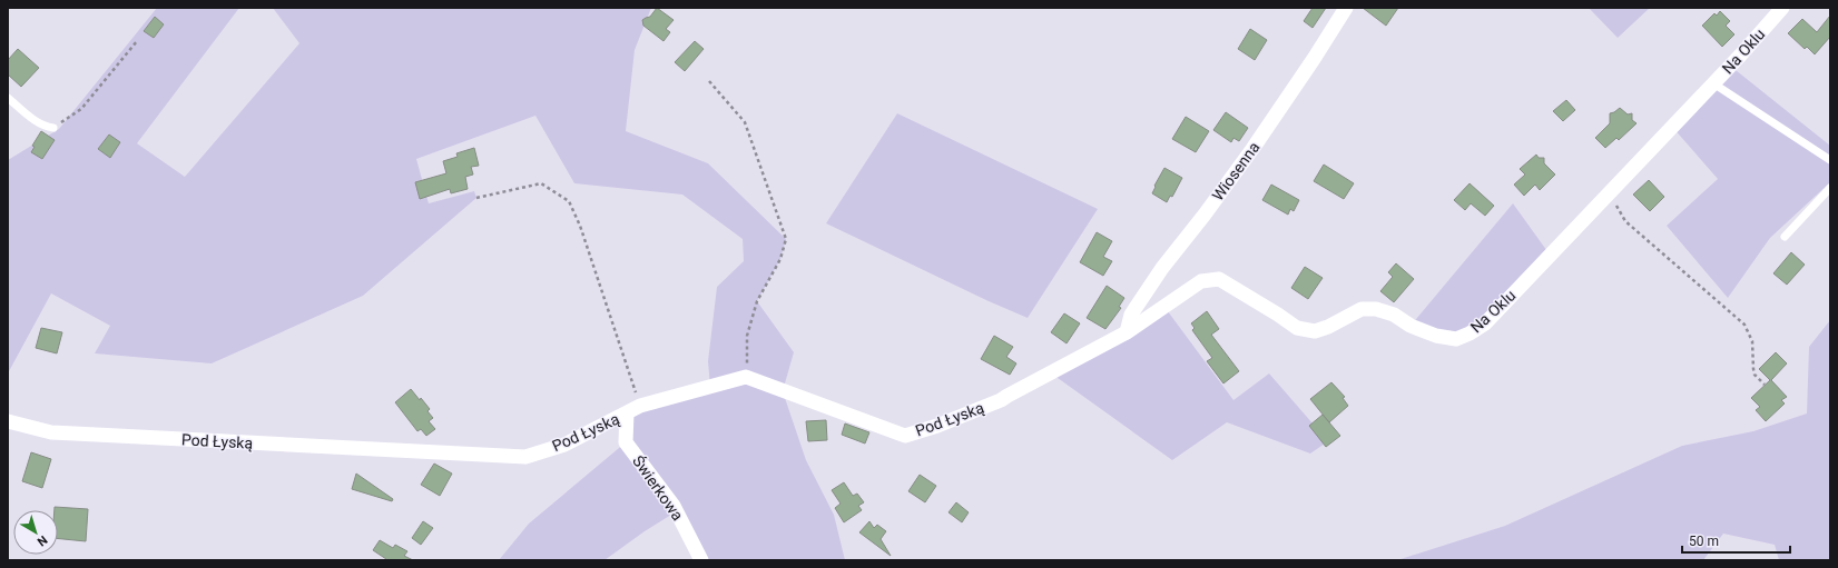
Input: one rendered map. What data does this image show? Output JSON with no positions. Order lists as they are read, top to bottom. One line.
{"streets":{"street":["Na Oklu","Wiosenna","Pod Łyską","Świerkowa"]},"crossings":[["Na Oklu","Wiosenna"],["Na Oklu","Pod Łyską"],["Wiosenna","Pod Łyską"],["Pod Łyską","Świerkowa"]],"scale_bar":"50 m","north":"bottom right"}
